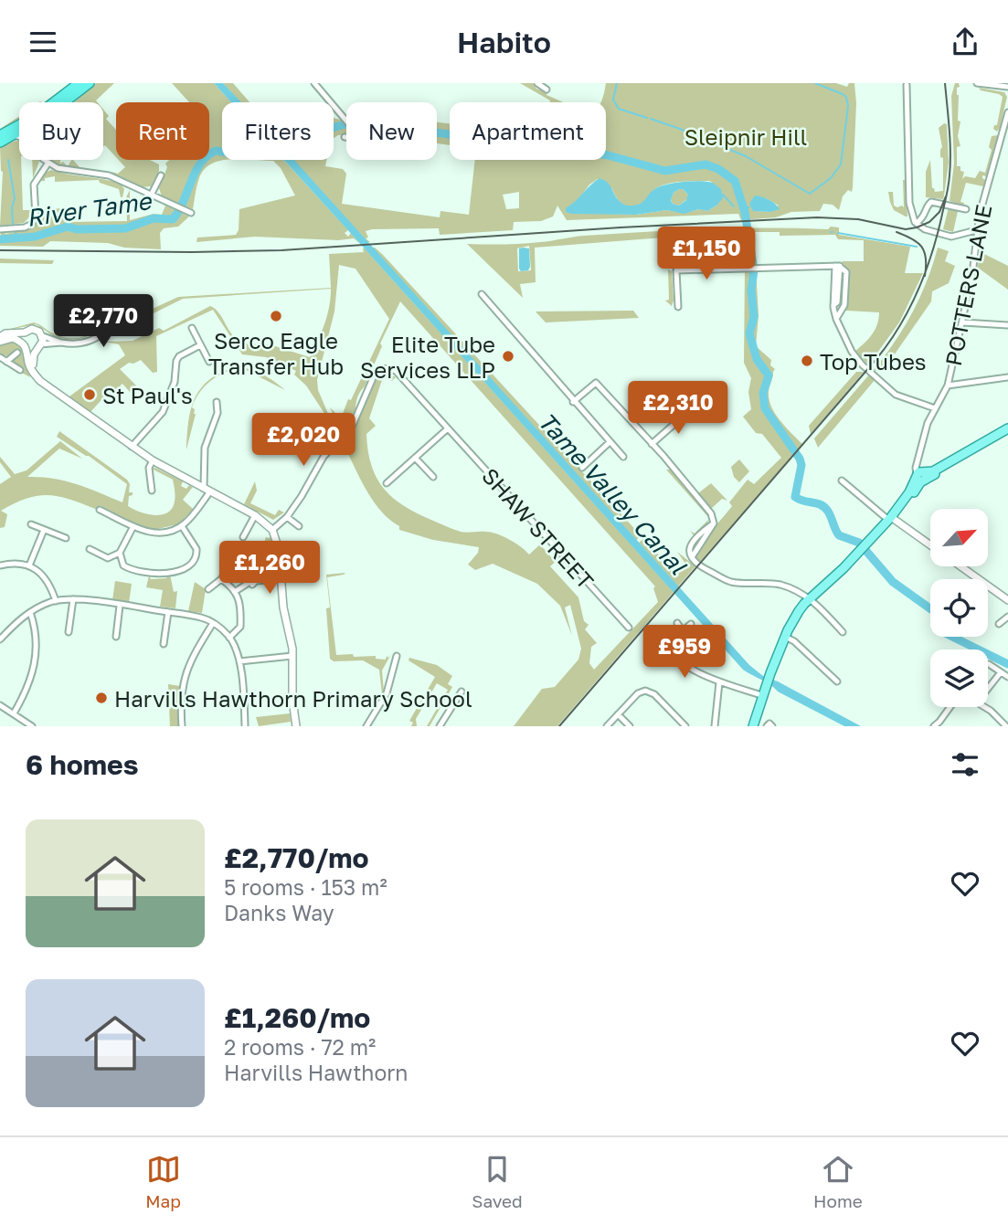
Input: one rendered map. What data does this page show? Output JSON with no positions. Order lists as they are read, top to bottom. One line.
{"streets":{"street":["POTTERS LANE","SHAW STREET"]},"water":["River Tame","Tame Valley Canal"],"parks":["Sleipnir Hill"],"places":["Serco Eagle Transfer Hub","Elite Tube Services LLP","Top Tubes","St Paul's","Harvills Hawthorn Primary School"],"north":"top right","page":{"header":"Habito","chip":["Buy","Rent","Filters","New","Apartment"],"price":["£1,150","£2,770","£2,310","£2,020","£1,260","£959"],"heading":"6 homes","list":[{"name":"£2,770/mo","note":"5 rooms · 153 m² · Danks Way"},{"name":"£1,260/mo","note":"2 rooms · 72 m² · Harvills Hawthorn"}],"tabs":["Map","Saved","Home"]}}
